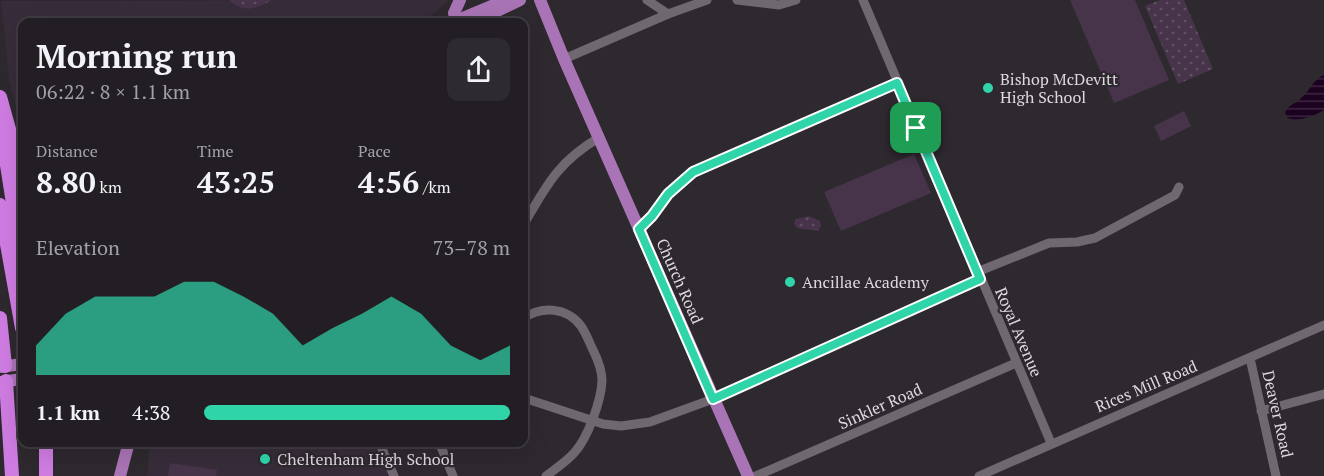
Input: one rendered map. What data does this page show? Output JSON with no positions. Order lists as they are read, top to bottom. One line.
{"streets":{"main road":["Church Road"],"street":["Royal Avenue","Rices Mill Road","Sinkler Road","Deaver Road"]},"crossings":[["Royal Avenue","Rices Mill Road"],["Royal Avenue","Sinkler Road"],["Rices Mill Road","Deaver Road"]],"places":["Bishop McDevitt High School","Ancillae Academy","Cheltenham High School"],"page":{"heading":["Morning run","06:22 · 8 × 1.1 km"],"stats":[["Distance","8.80 km"],["Time","43:25"],["Pace","4:56 /km"]],"chart":["Elevation","73–78 m"],"list":[{"name":"1.1 km","note":"4:38"}]}}
